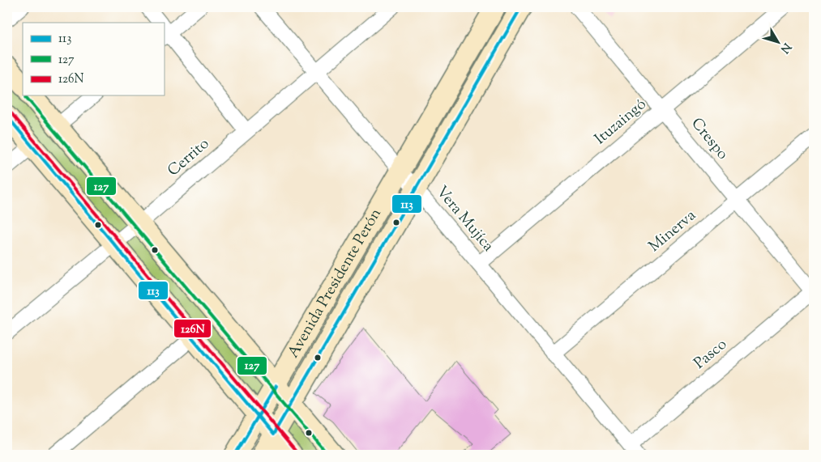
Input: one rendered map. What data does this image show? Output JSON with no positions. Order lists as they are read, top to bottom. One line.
{"streets":{"main road":["Avenida Presidente Perón"],"street":["Ituzaingó","Crespo","Cerrito","Vera Mujíca","Minerva","Pasco"]},"crossings":[["Ituzaingó","Crespo"],["Ituzaingó","Vera Mujíca"],["Crespo","Minerva"],["Crespo","Pasco"],["Cerrito","Vera Mujíca"],["Vera Mujíca","Minerva"],["Vera Mujíca","Avenida Presidente Perón"],["Vera Mujíca","Pasco"]],"lines":["transit line 113","transit line 127","transit line 126N"],"legend":["113","127","126N"],"north":"bottom right"}
